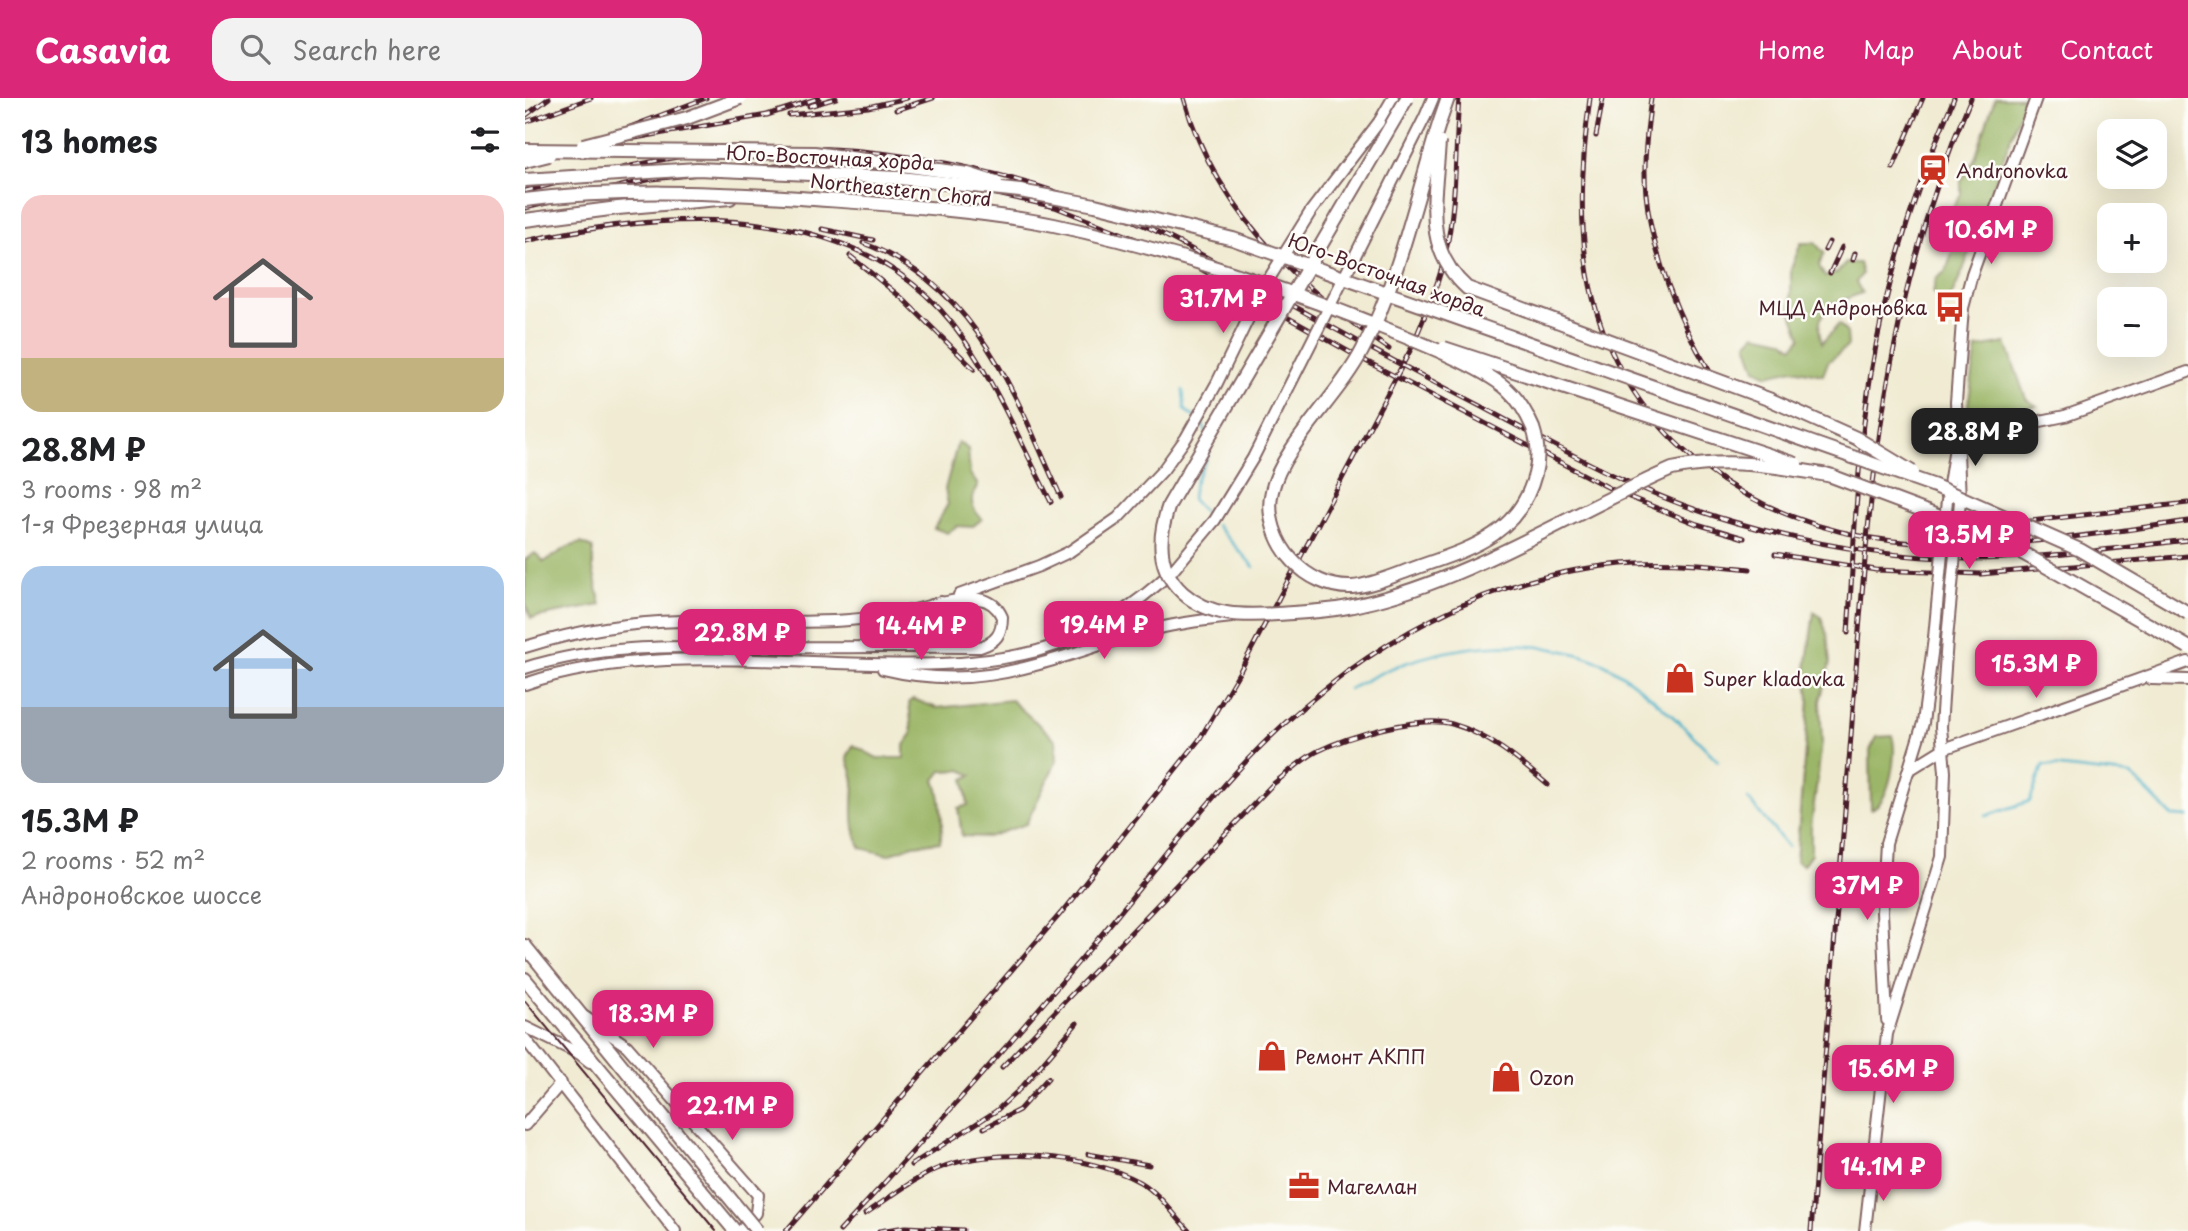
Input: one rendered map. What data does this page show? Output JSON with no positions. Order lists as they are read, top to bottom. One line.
{"streets":{"main road":["Юго-Восточная хорда","Northeastern Chord"]},"places":{"station":["Andronovka"],"bus stop":["МЦД Андроновка"],"shop":["Super kladovka","Ремонт АКПП","Ozon"],"office":["Магеллан"]},"page":{"header":"Casavia","search":"Search here","nav":["Home","Map","About","Contact"],"heading":"13 homes","map_buttons":["+","−"],"list":[{"name":"28.8M ₽","note":"3 rooms · 98 m² · 1-я Фрезерная улица"},{"name":"15.3M ₽","note":"2 rooms · 52 m² · Андроновское шоссе"}],"price":["10.6M ₽","31.7M ₽","28.8M ₽","13.5M ₽","19.4M ₽","14.4M ₽","22.8M ₽","15.3M ₽","37M ₽","18.3M ₽","15.6M ₽","22.1M ₽","14.1M ₽"]}}
